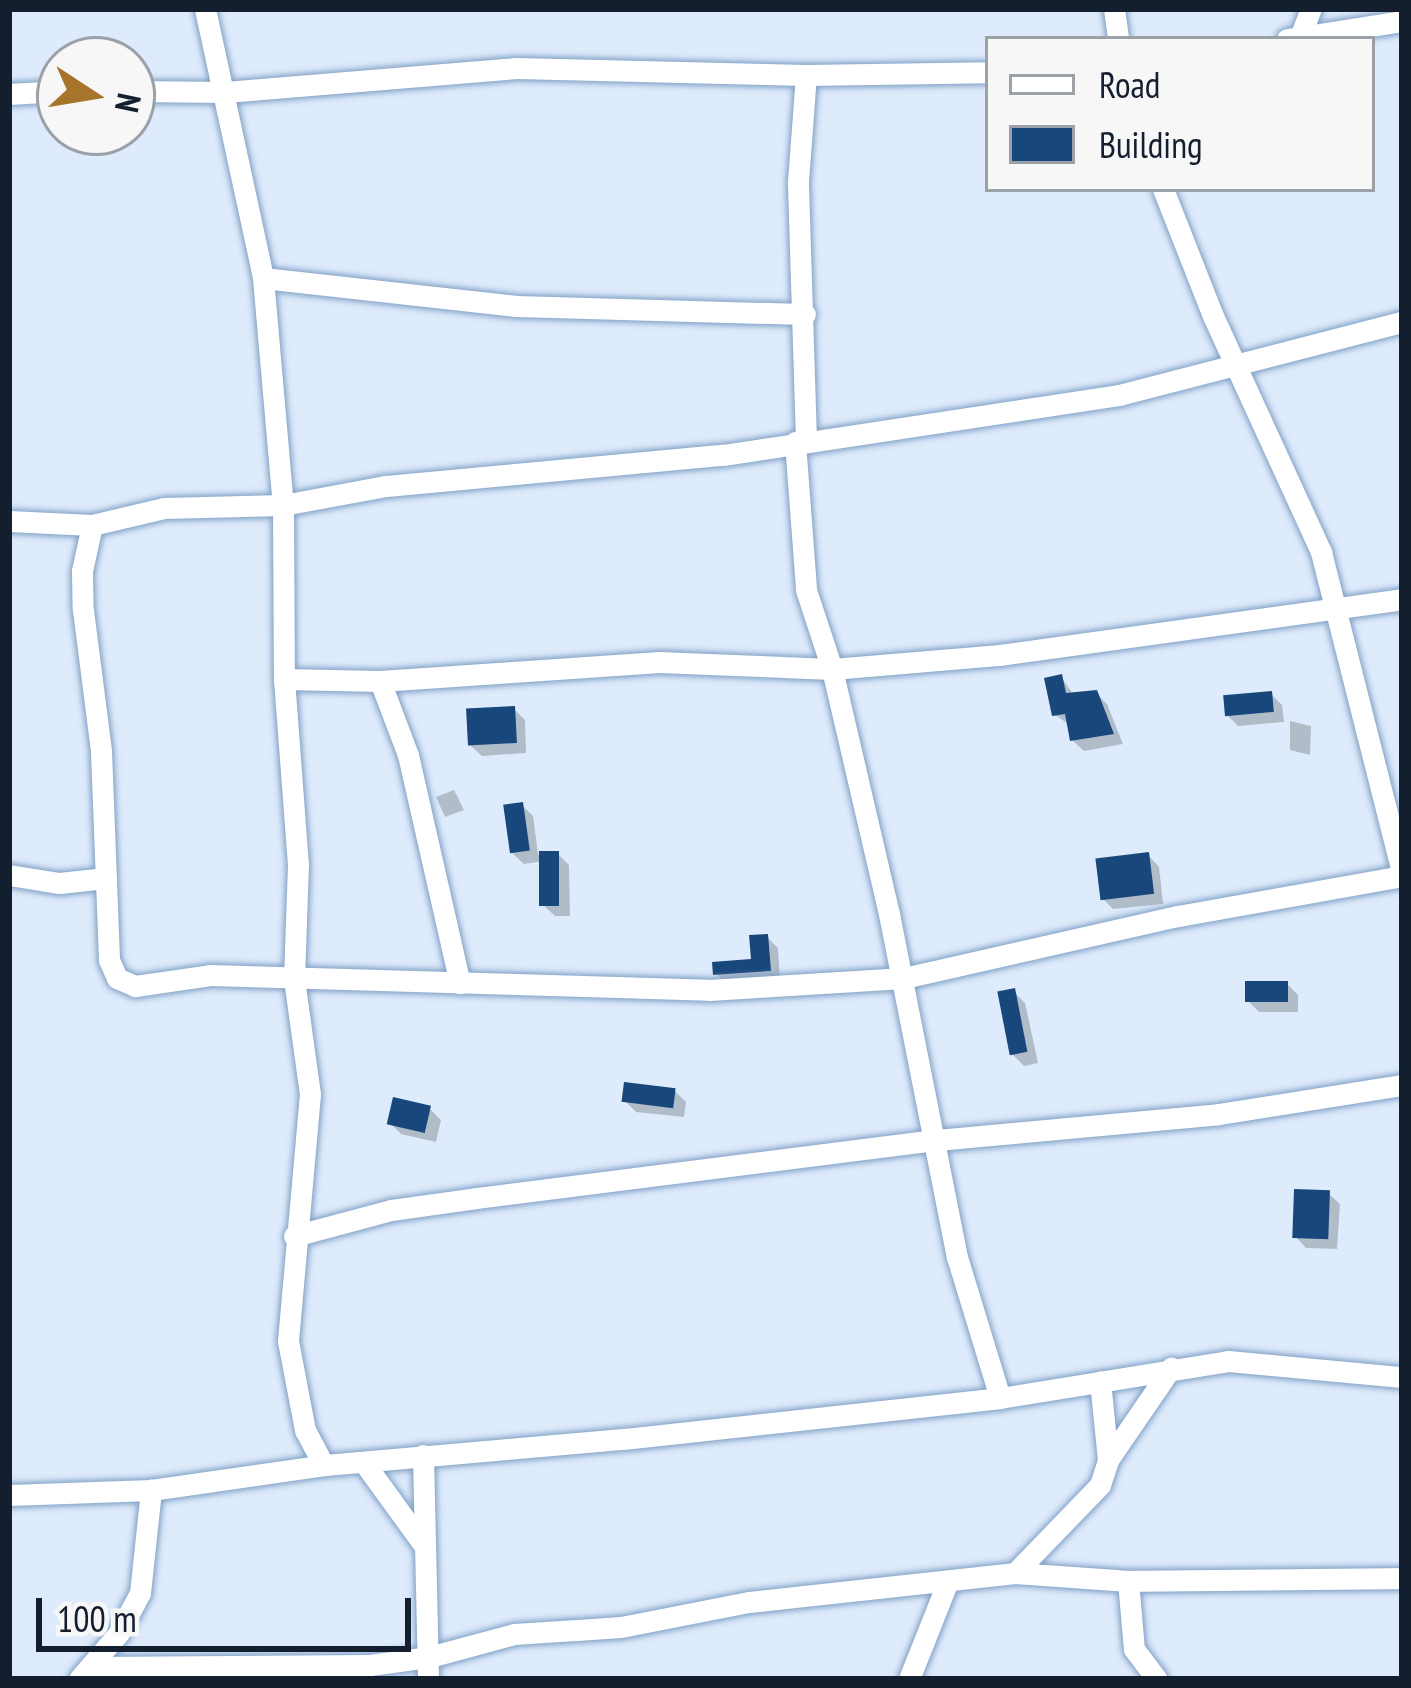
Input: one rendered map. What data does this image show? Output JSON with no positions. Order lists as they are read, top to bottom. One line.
{"legend":["Road","Building"],"scale_bar":"100 m","north":"right"}
